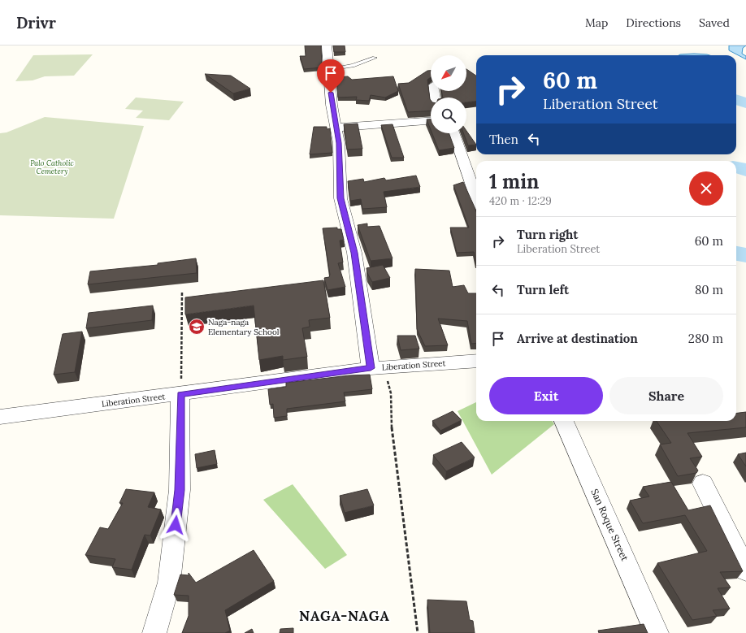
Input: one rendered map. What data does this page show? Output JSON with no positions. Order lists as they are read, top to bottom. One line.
{"streets":{"street":["Liberation Street","San Roque Street"]},"districts":["NAGA-NAGA"],"parks":["Palo Catholic Cemetery"],"places":{"school or university":["Naga-naga Elementary School"]},"north":"bottom left","page":{"header":"Drivr","nav":["Map","Directions","Saved"],"turn":["60 m","Liberation Street"],"then":"Then","heading":["1 min","420 m · 12:29"],"list":[{"name":"Turn right","note":"Liberation Street","value":"60 m"},{"name":"Turn left","value":"80 m"},{"name":"Arrive at destination","value":"280 m"}],"buttons":["Exit","Share"]}}
